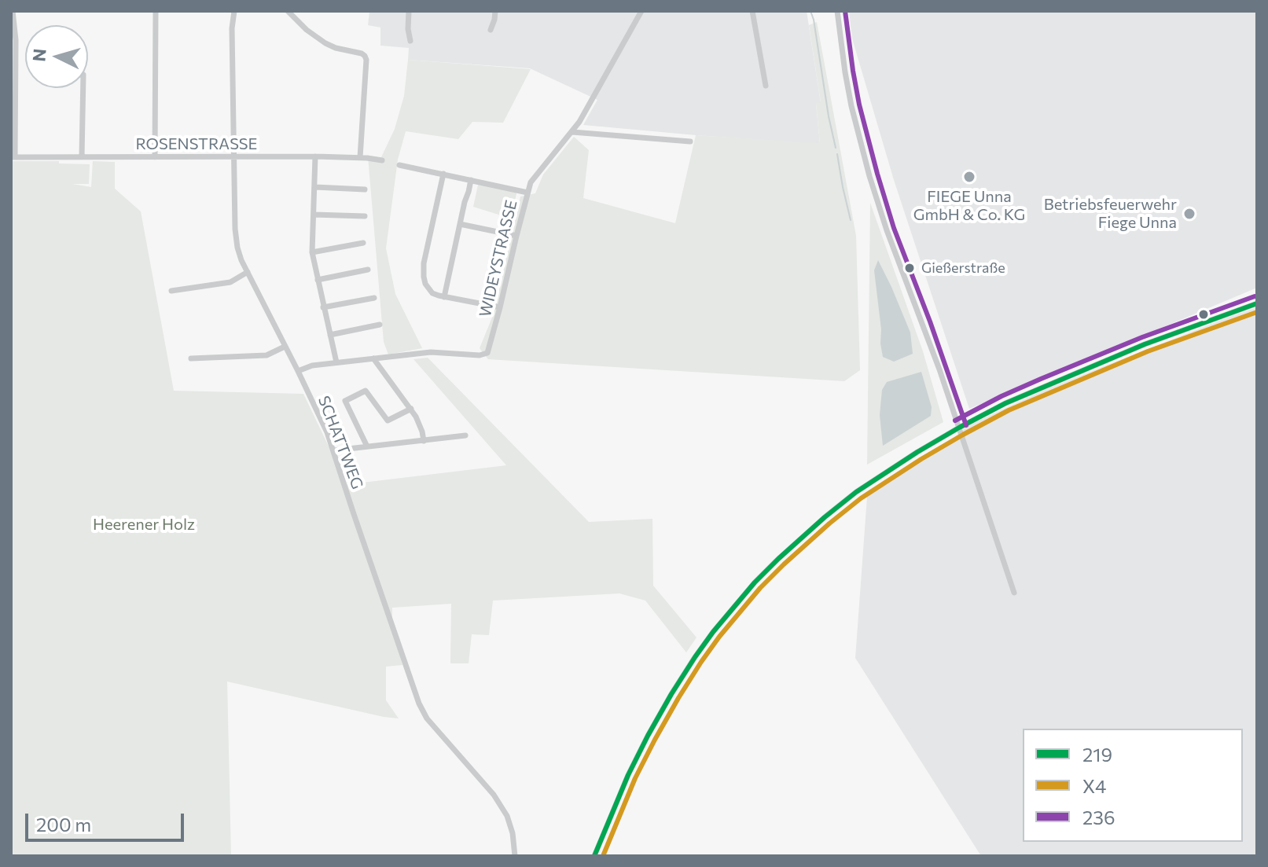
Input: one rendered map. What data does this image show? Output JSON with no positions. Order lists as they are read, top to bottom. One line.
{"streets":{"street":["ROSENSTRASSE","WIDEYSTRASSE","SCHATTWEG"]},"crossings":[["ROSENSTRASSE","SCHATTWEG"],["WIDEYSTRASSE","SCHATTWEG"]],"parks":["Heerener Holz"],"places":["FIEGE Unna GmbH & Co. KG","Betriebsfeuerwehr Fiege Unna","Gießerstraße"],"lines":["transit line 236","transit line 219","transit line X4"],"legend":["219","X4","236"],"scale_bar":"200 m","north":"left"}
